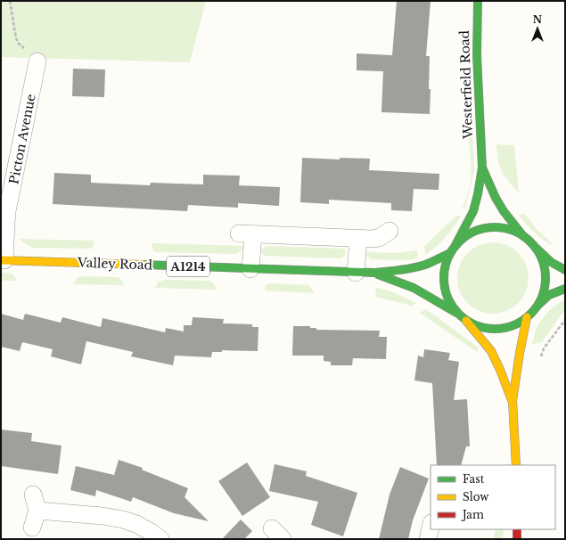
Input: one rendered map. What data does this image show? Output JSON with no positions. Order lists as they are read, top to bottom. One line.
{"streets":{"main road":["Westerfield Road","Valley Road","A1214"],"street":["Picton Avenue"]},"crossings":[["Westerfield Road","Valley Road"],["Picton Avenue","Valley Road"]],"legend":["Fast","Slow","Jam"],"north":"top"}
